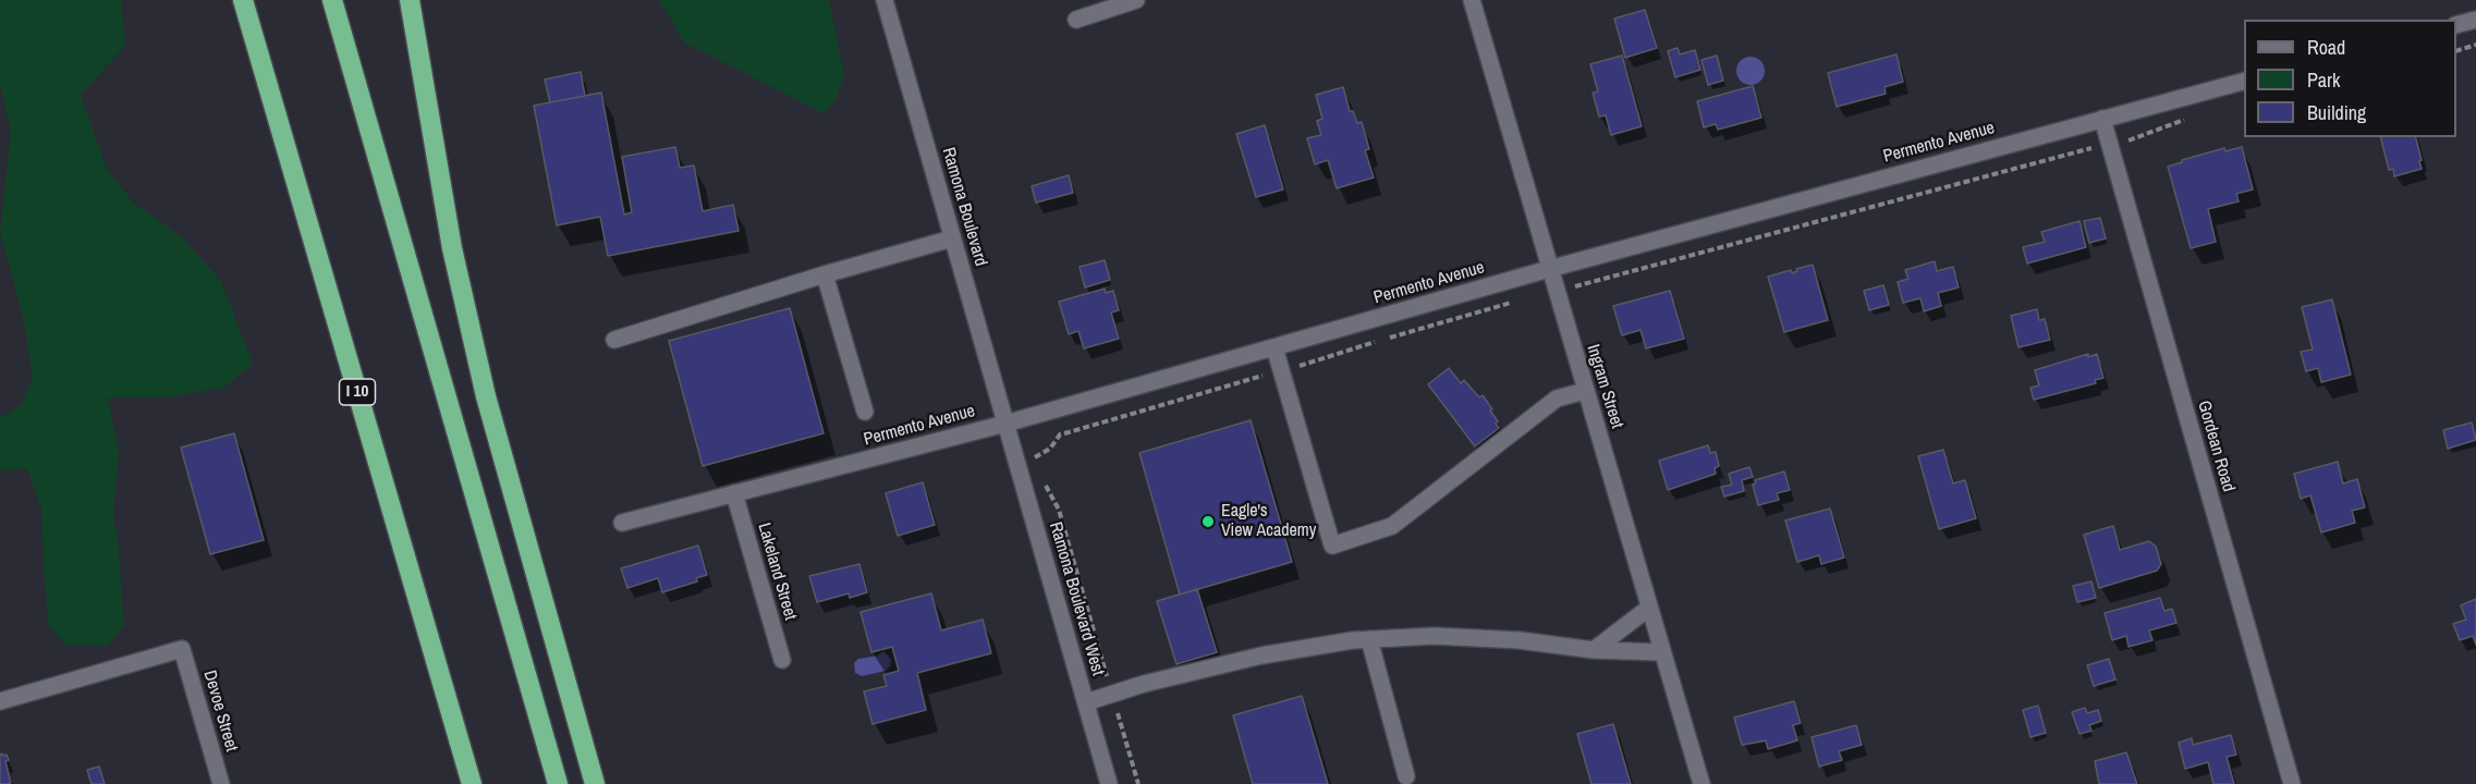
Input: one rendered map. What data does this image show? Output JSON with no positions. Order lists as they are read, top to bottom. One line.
{"streets":{"highway":["I 10"],"street":["Permento Avenue","Ramona Boulevard","Ingram Street","Gordean Road","Lakeland Street","Ramona Boulevard West","Devoe Street"]},"crossings":[["Permento Avenue","Ramona Boulevard"],["Permento Avenue","Ingram Street"],["Permento Avenue","Gordean Road"],["Permento Avenue","Lakeland Street"],["Permento Avenue","Ramona Boulevard West"],["Ramona Boulevard","Ramona Boulevard West"]],"places":["Eagle's View Academy"],"legend":["Road","Park","Building"]}
